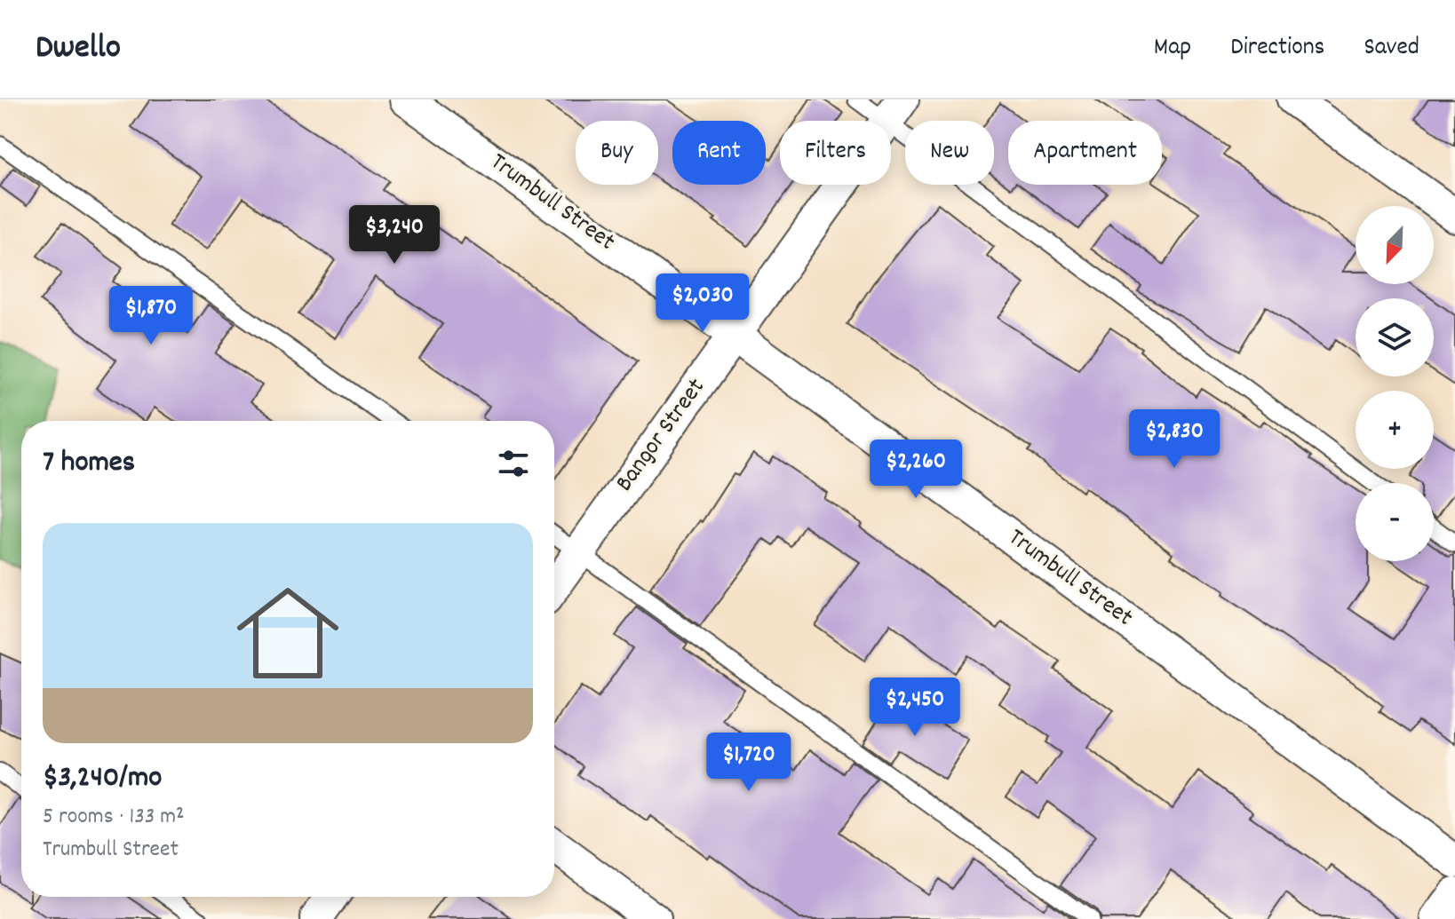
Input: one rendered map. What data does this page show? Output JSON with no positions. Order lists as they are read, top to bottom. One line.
{"streets":{"street":["Trumbull Street","Bangor Street"]},"crossings":[["Trumbull Street","Bangor Street"]],"north":"bottom left","page":{"header":"Dwello","nav":["Map","Directions","Saved"],"chip":["Buy","Rent","Filters","New","Apartment"],"price":["$3,240","$2,030","$1,870","$2,830","$2,260","$2,450","$1,720"],"map_buttons":["+","−"],"heading":"7 homes","list":[{"name":"$3,240/mo","note":"5 rooms · 133 m² · Trumbull Street"}]}}
